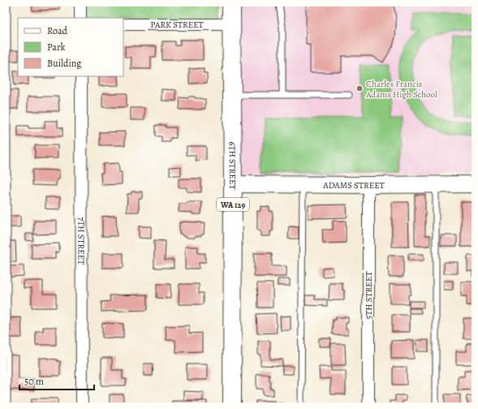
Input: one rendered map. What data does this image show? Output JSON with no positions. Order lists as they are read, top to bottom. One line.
{"streets":{"main road":["6TH STREET","WA 129"],"street":["PARK STREET","ADAMS STREET","7TH STREET","5TH STREET"]},"crossings":[["PARK STREET","6TH STREET"],["6TH STREET","ADAMS STREET"],["ADAMS STREET","5TH STREET"]],"places":["Charles Francis Adams High School"],"legend":["Road","Park","Building"],"scale_bar":"50 m"}
